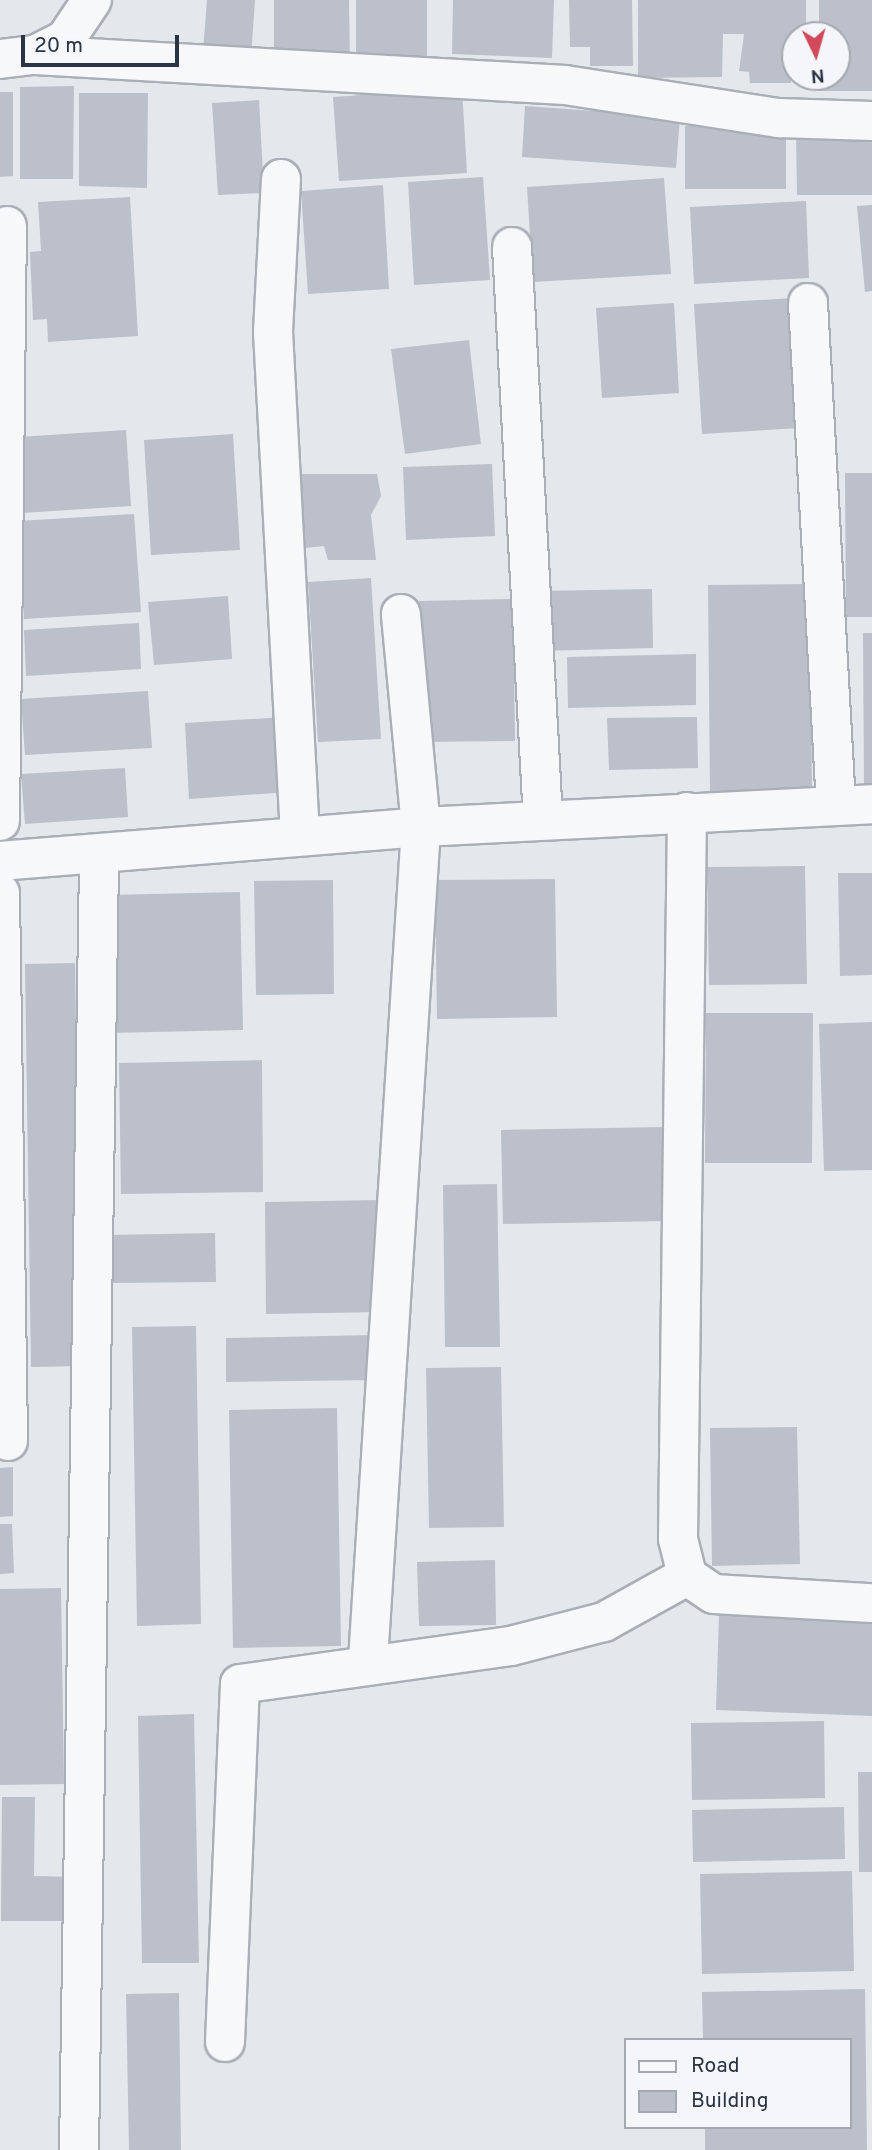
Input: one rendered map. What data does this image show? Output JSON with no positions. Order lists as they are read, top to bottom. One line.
{"legend":["Road","Building"],"scale_bar":"20 m","north":"bottom"}
